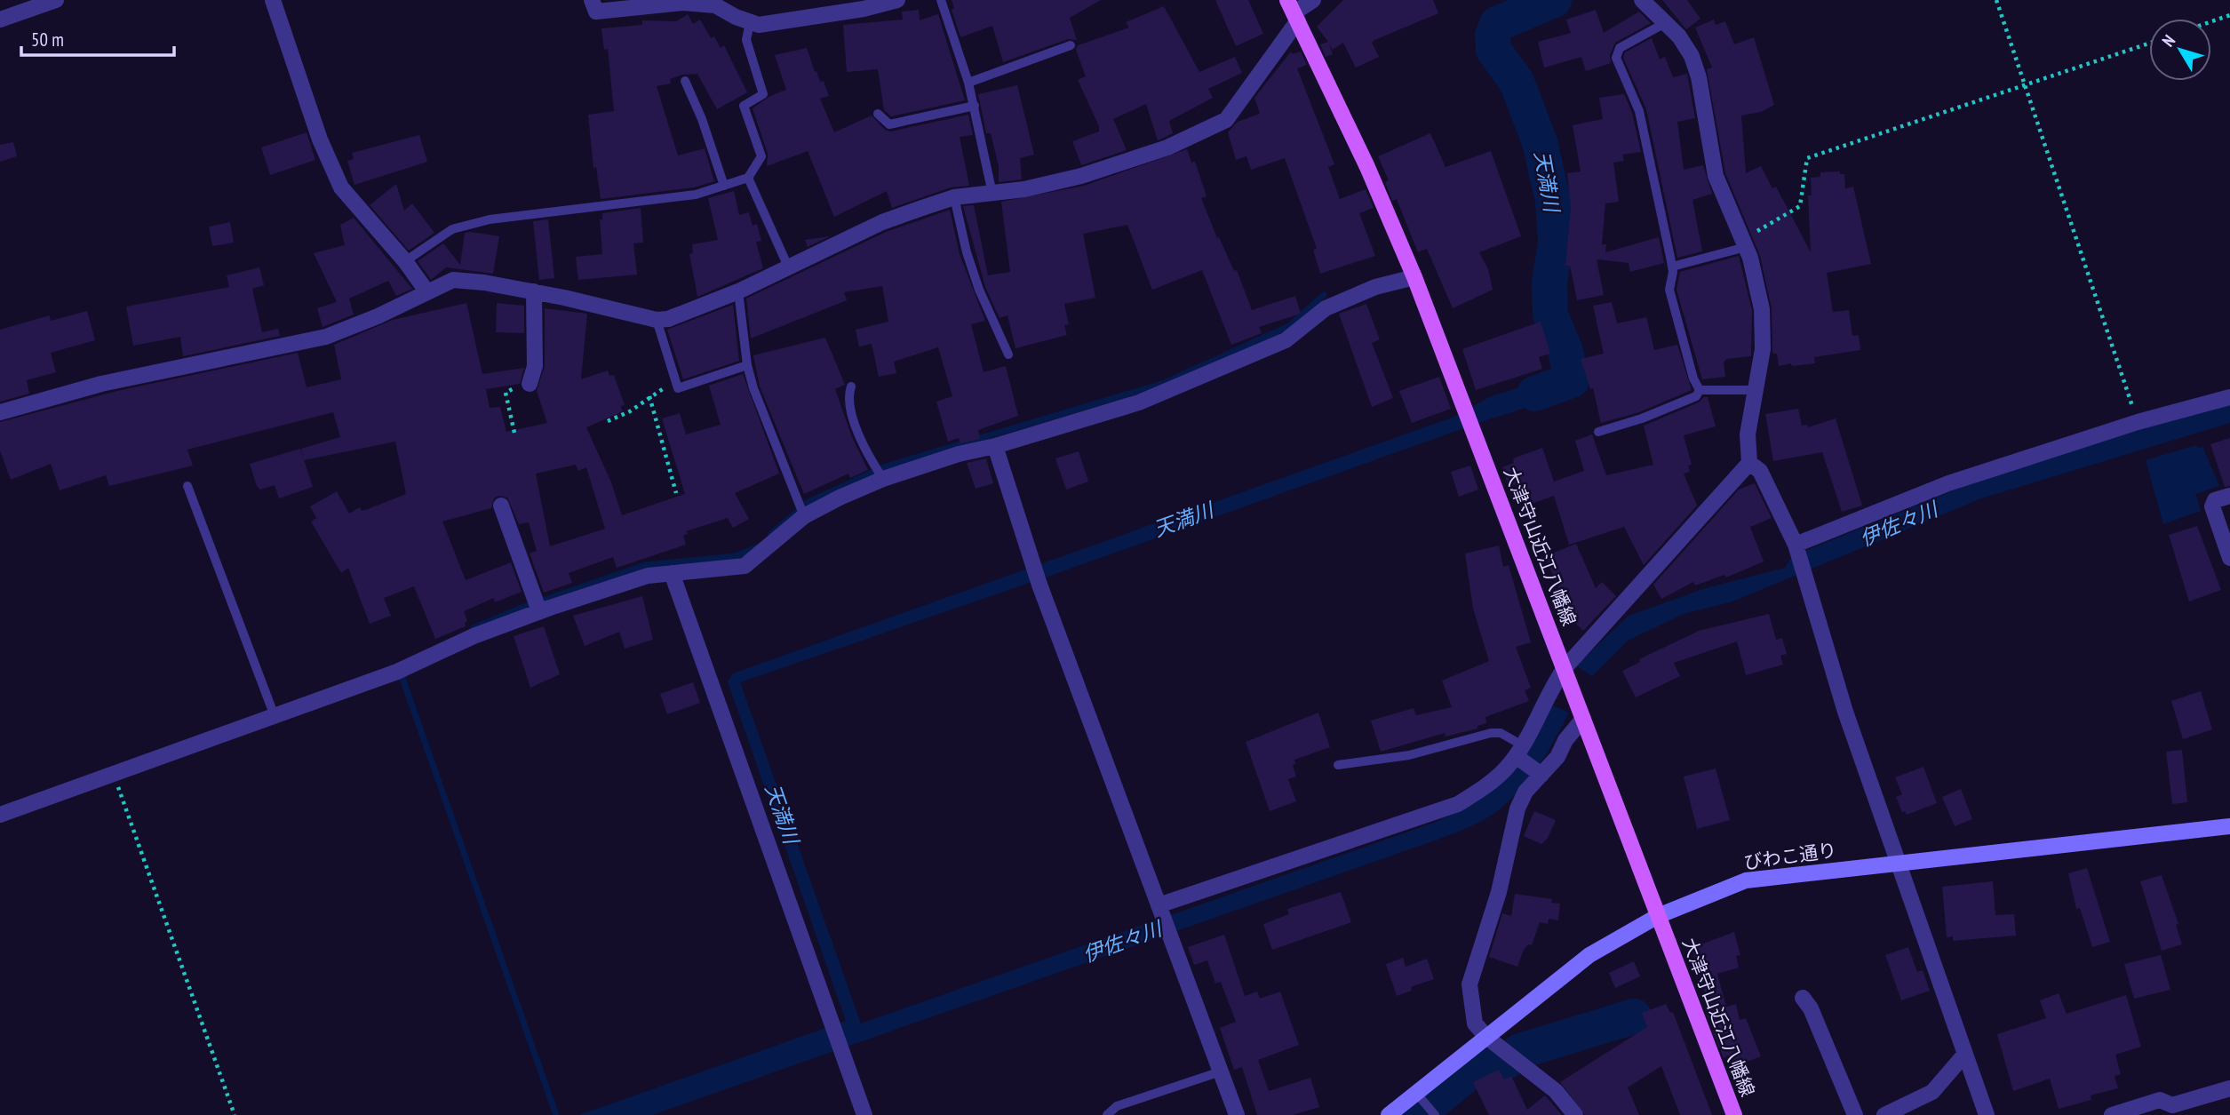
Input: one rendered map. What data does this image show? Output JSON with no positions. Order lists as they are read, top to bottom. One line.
{"streets":{"main road":["大津守山近江八幡線"],"street":["びわこ通り"]},"crossings":[["大津守山近江八幡線","びわこ通り"]],"water":["天満川","伊佐々川"],"scale_bar":"50 m","north":"top left"}
